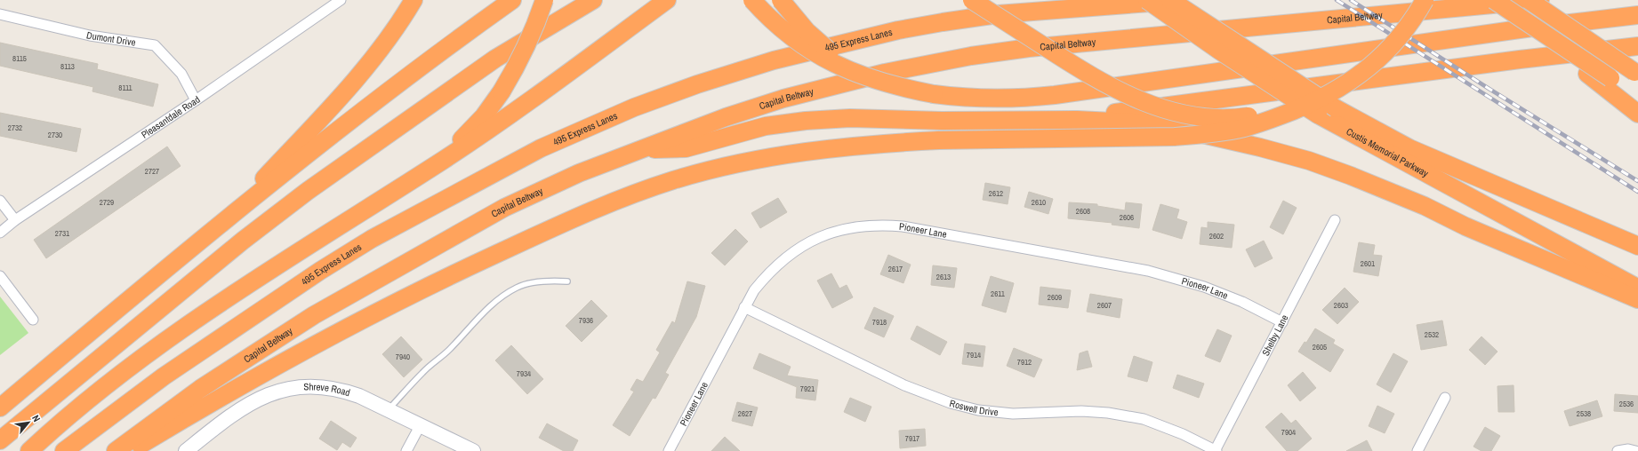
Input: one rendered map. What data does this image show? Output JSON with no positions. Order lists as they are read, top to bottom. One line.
{"streets":{"highway":["Capital Beltway","495 Express Lanes","Custis Memorial Parkway"],"main road":["Shreve Road"],"street":["Dumont Drive","Pleasantdale Road","Pioneer Lane","Shelby Lane","Roswell Drive"]},"crossings":[["Dumont Drive","Pleasantdale Road"],["Pioneer Lane","Shelby Lane"],["Pioneer Lane","Roswell Drive"],["Shelby Lane","Roswell Drive"]],"house_numbers":["8115","8113","8111","2732","2730","2727","2612","2729","2610","2608","2606","2731","2602","2601","2617","2613","2611","2609","2607","2603","7936","7918","2532","2605","7914","7940","7912","7934","7921","2536","2627","2538","7904","7917"],"north":"top right"}
